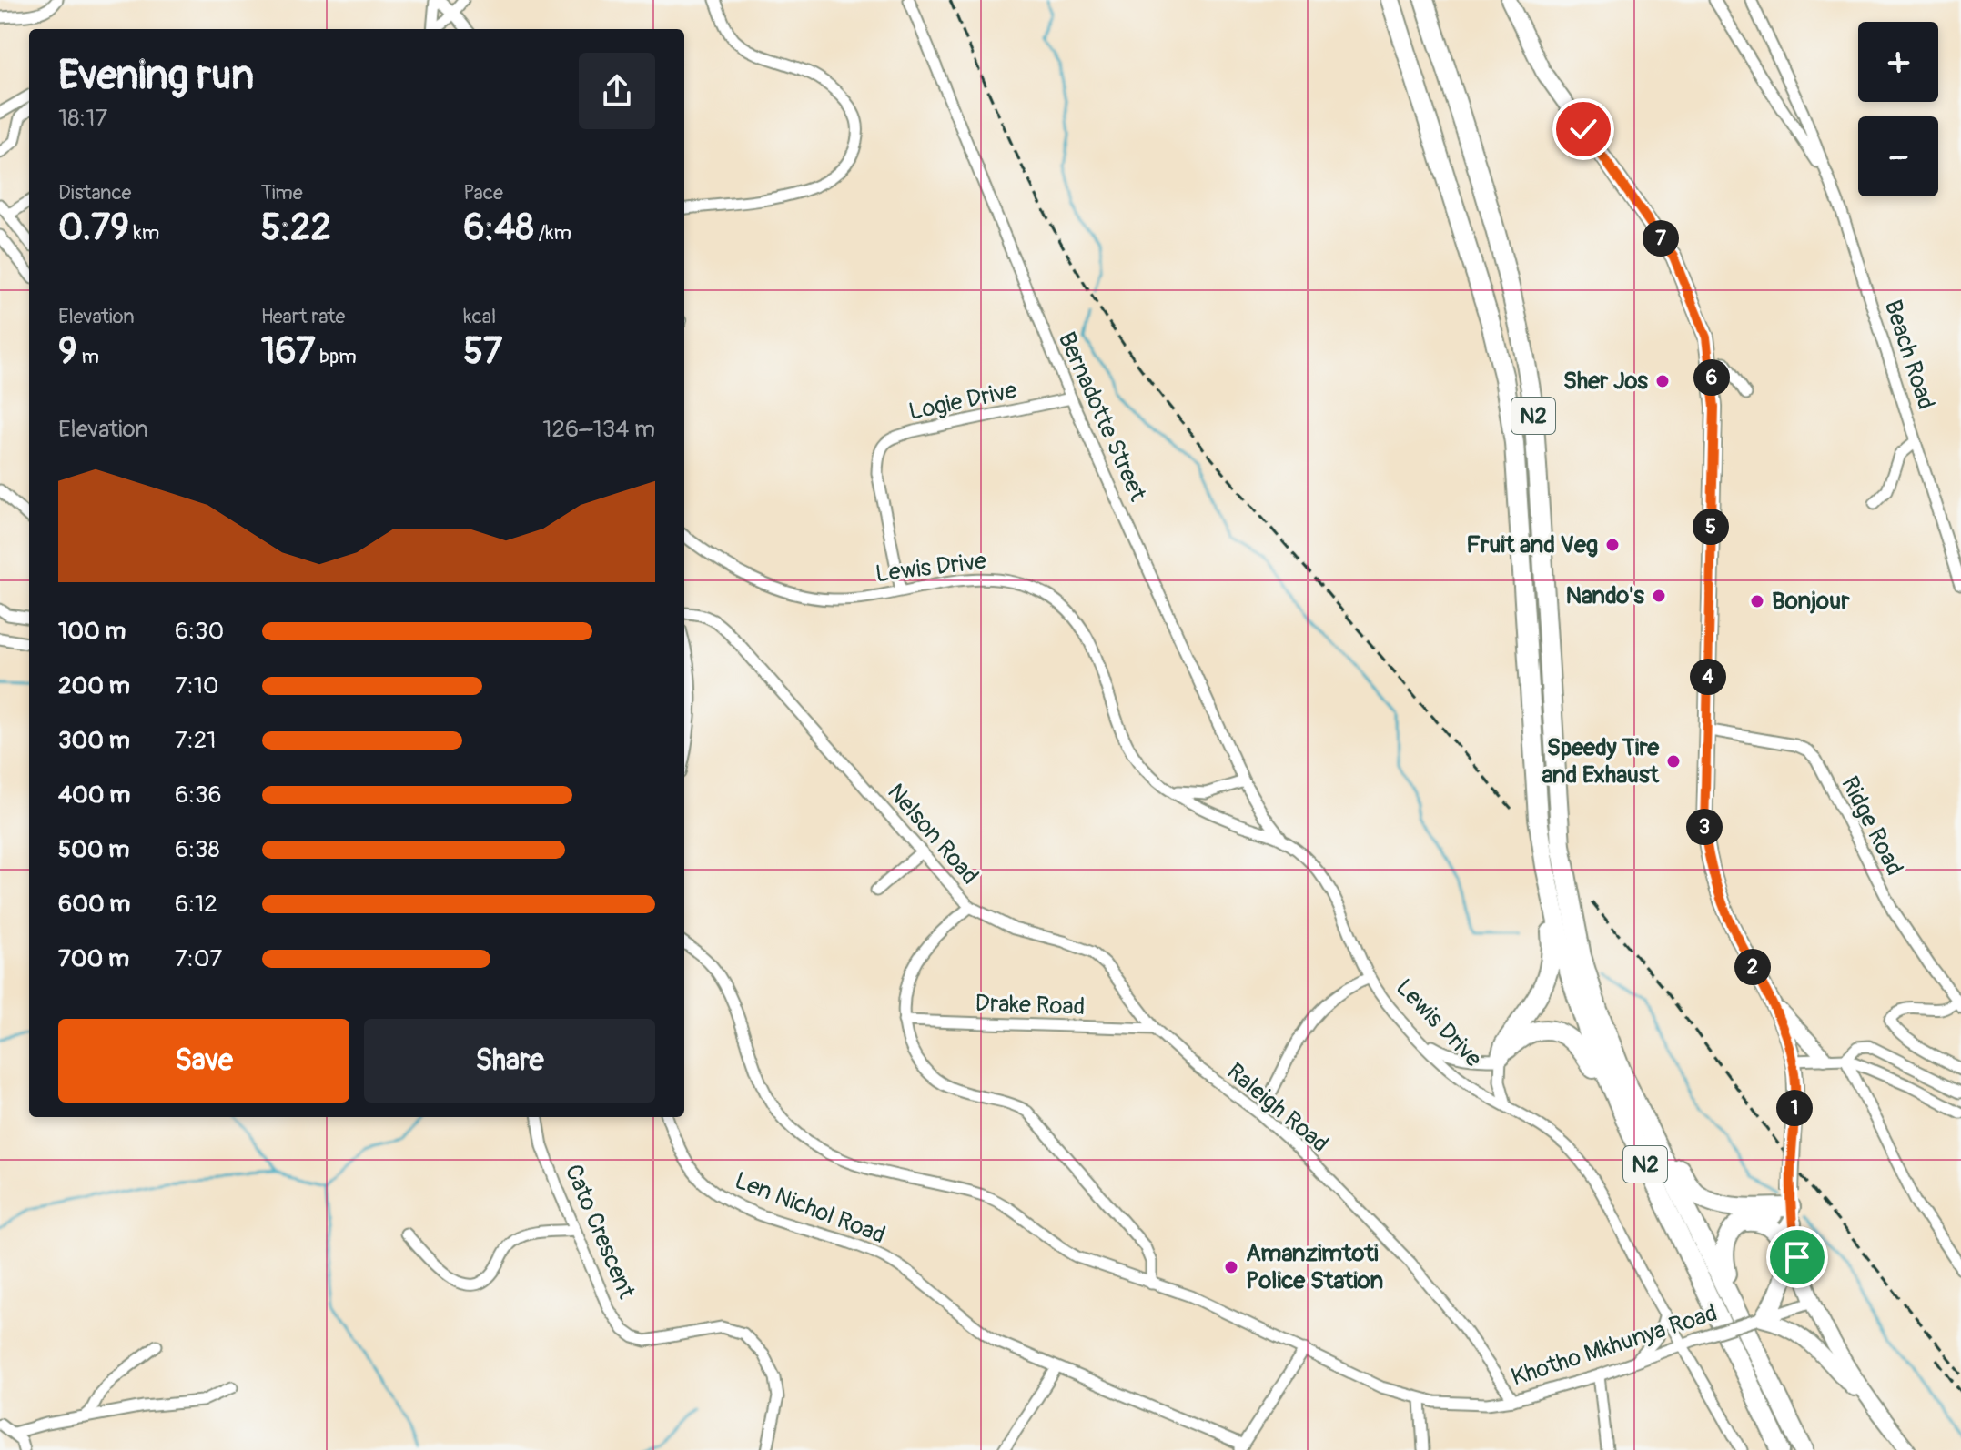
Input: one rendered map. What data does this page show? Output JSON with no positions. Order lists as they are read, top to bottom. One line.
{"streets":{"highway":["N2"],"street":["Beach Road","Logie Drive","Bernadotte Street","Lewis Drive","Ridge Road","Nelson Road","Drake Road","Raleigh Road","Len Nichol Road","Cato Crescent","Khotho Mkhunya Road"]},"crossings":[["Logie Drive","Bernadotte Street"],["Logie Drive","Lewis Drive"],["Bernadotte Street","Lewis Drive"],["Lewis Drive","Khotho Mkhunya Road"],["Nelson Road","Drake Road"],["Nelson Road","Raleigh Road"],["Nelson Road","Khotho Mkhunya Road"],["Drake Road","Raleigh Road"],["Raleigh Road","Khotho Mkhunya Road"]],"places":["Sher Jos","Fruit and Veg","Nando's","Bonjour","Speedy Tire and Exhaust","Amanzimtoti Police Station"],"page":{"map_buttons":["+","−"],"heading":["Evening run","18:17"],"stats":[["Distance","0.79 km"],["Time","5:22"],["Pace","6:48 /km"],["Elevation","9 m"],["Heart rate","167 bpm"],["kcal","57"]],"pins":["7","6","5","4","3","2","1"],"chart":["Elevation","126–134 m"],"list":[{"name":"100 m","note":"6:30"},{"name":"200 m","note":"7:10"},{"name":"300 m","note":"7:21"},{"name":"400 m","note":"6:36"},{"name":"500 m","note":"6:38"},{"name":"600 m","note":"6:12"},{"name":"700 m","note":"7:07"}],"buttons":["Save","Share"]}}
